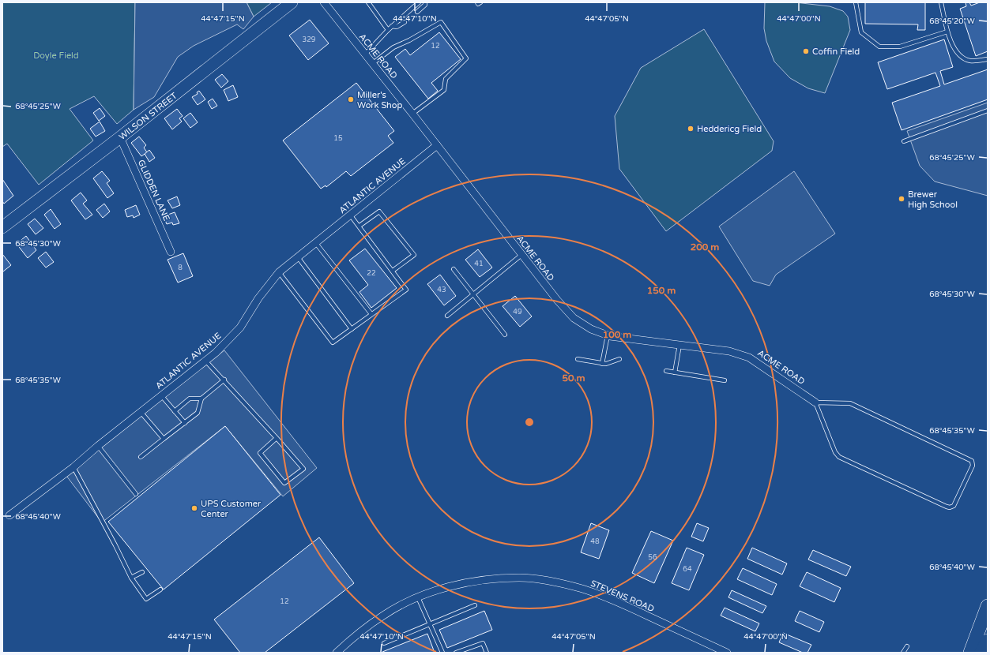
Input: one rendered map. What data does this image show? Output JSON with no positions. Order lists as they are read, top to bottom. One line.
{"streets":{"main road":["WILSON STREET"],"street":["ACME ROAD","ATLANTIC AVENUE","GLIDDEN LANE","STEVENS ROAD"]},"crossings":[["ACME ROAD","ATLANTIC AVENUE"],["WILSON STREET","GLIDDEN LANE"]],"parks":["Doyle Field"],"places":["Coffin Field","Miller's Work Shop","Heddericg Field","Brewer High School","UPS Customer Center"],"house_numbers":["329","12","15","41","8","22","43","49","48","56","64","12"],"coordinates":["44°47'15\"N","44°47'10\"N","44°47'05\"N","44°47'00\"N","68°45'20\"W","68°45'25\"W","68°45'30\"W","68°45'35\"W","68°45'40\"W"],"rings":["200 m","150 m","100 m","50 m"]}
